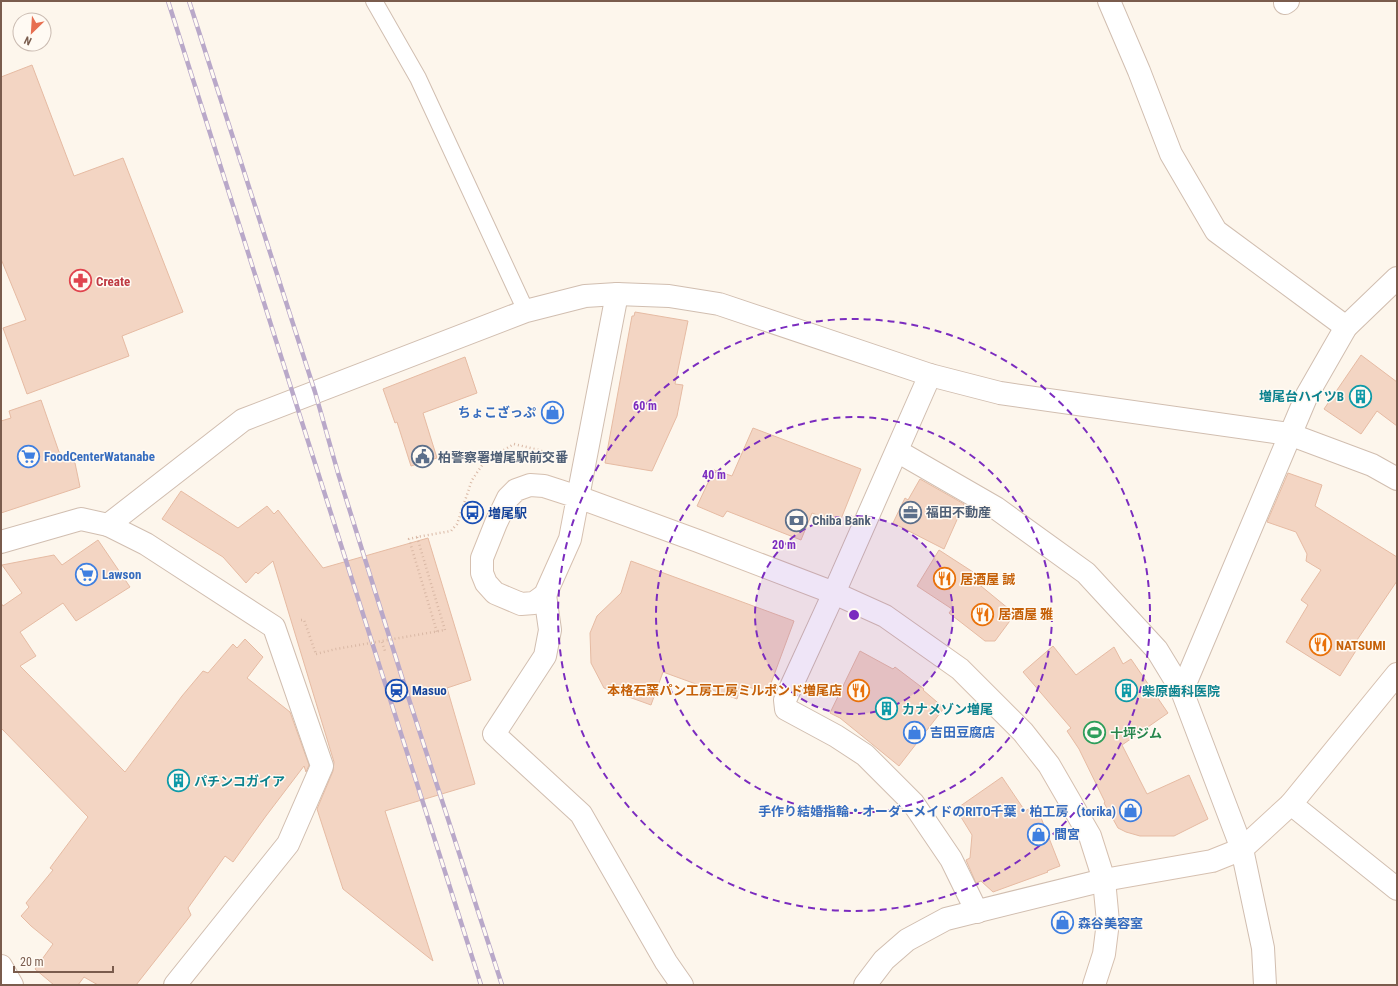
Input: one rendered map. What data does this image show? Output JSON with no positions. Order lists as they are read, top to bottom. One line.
{"places":{"pharmacy":["Create"],"building":["増尾台ハイツB","柴原歯科医院","カナメゾン増尾","パチンコガイア"],"shop":["ちょこざっぷ","吉田豆腐店","手作り結婚指輪・オーダーメイドのRITO千葉・柏工房（torika)","間宮","森谷美容室"],"supermarket":["FoodCenterWatanabe","Lawson"],"public building":["柏警察署増尾駅前交番"],"office":["福田不動産"],"bus stop":["増尾駅"],"bank":["Chiba Bank"],"restaurant":["居酒屋 誠","居酒屋 雅","NATSUMI","本格石窯パン工房工房ミルポンド増尾店"],"station":["Masuo"],"sports":["十坪ジム"]},"scale_bar":"20 m","north":"bottom left","rings":["60 m","40 m","20 m"]}
